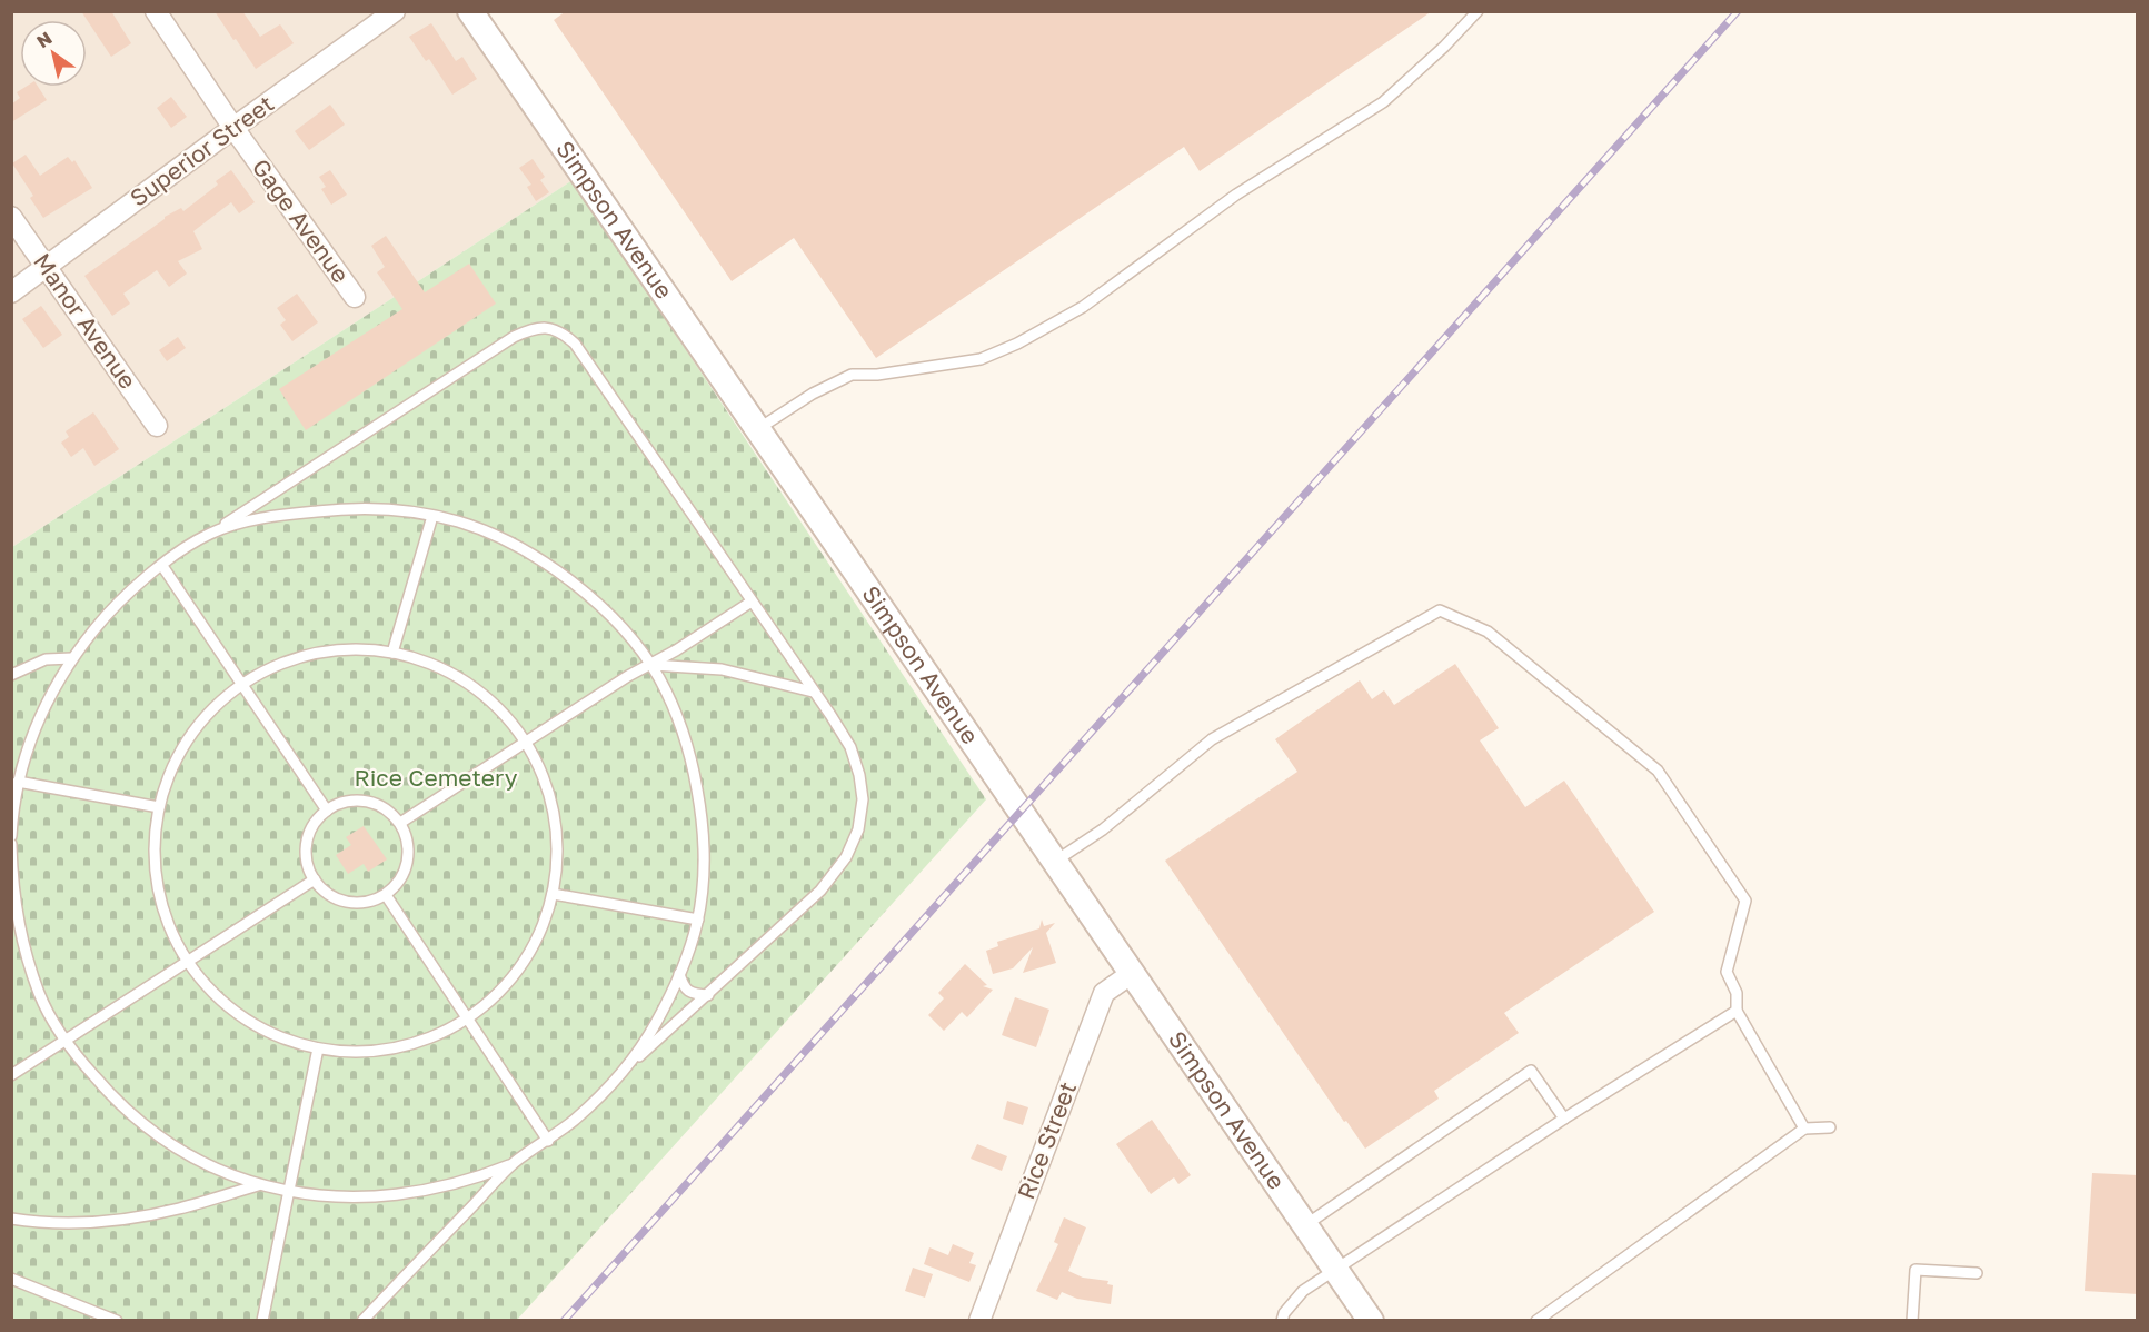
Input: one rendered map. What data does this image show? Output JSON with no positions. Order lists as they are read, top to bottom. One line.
{"streets":{"street":["Superior Street","Gage Avenue","Simpson Avenue","Manor Avenue","Rice Street"]},"crossings":[["Superior Street","Gage Avenue"],["Superior Street","Manor Avenue"],["Simpson Avenue","Rice Street"]],"parks":["Rice Cemetery"],"north":"top left"}
